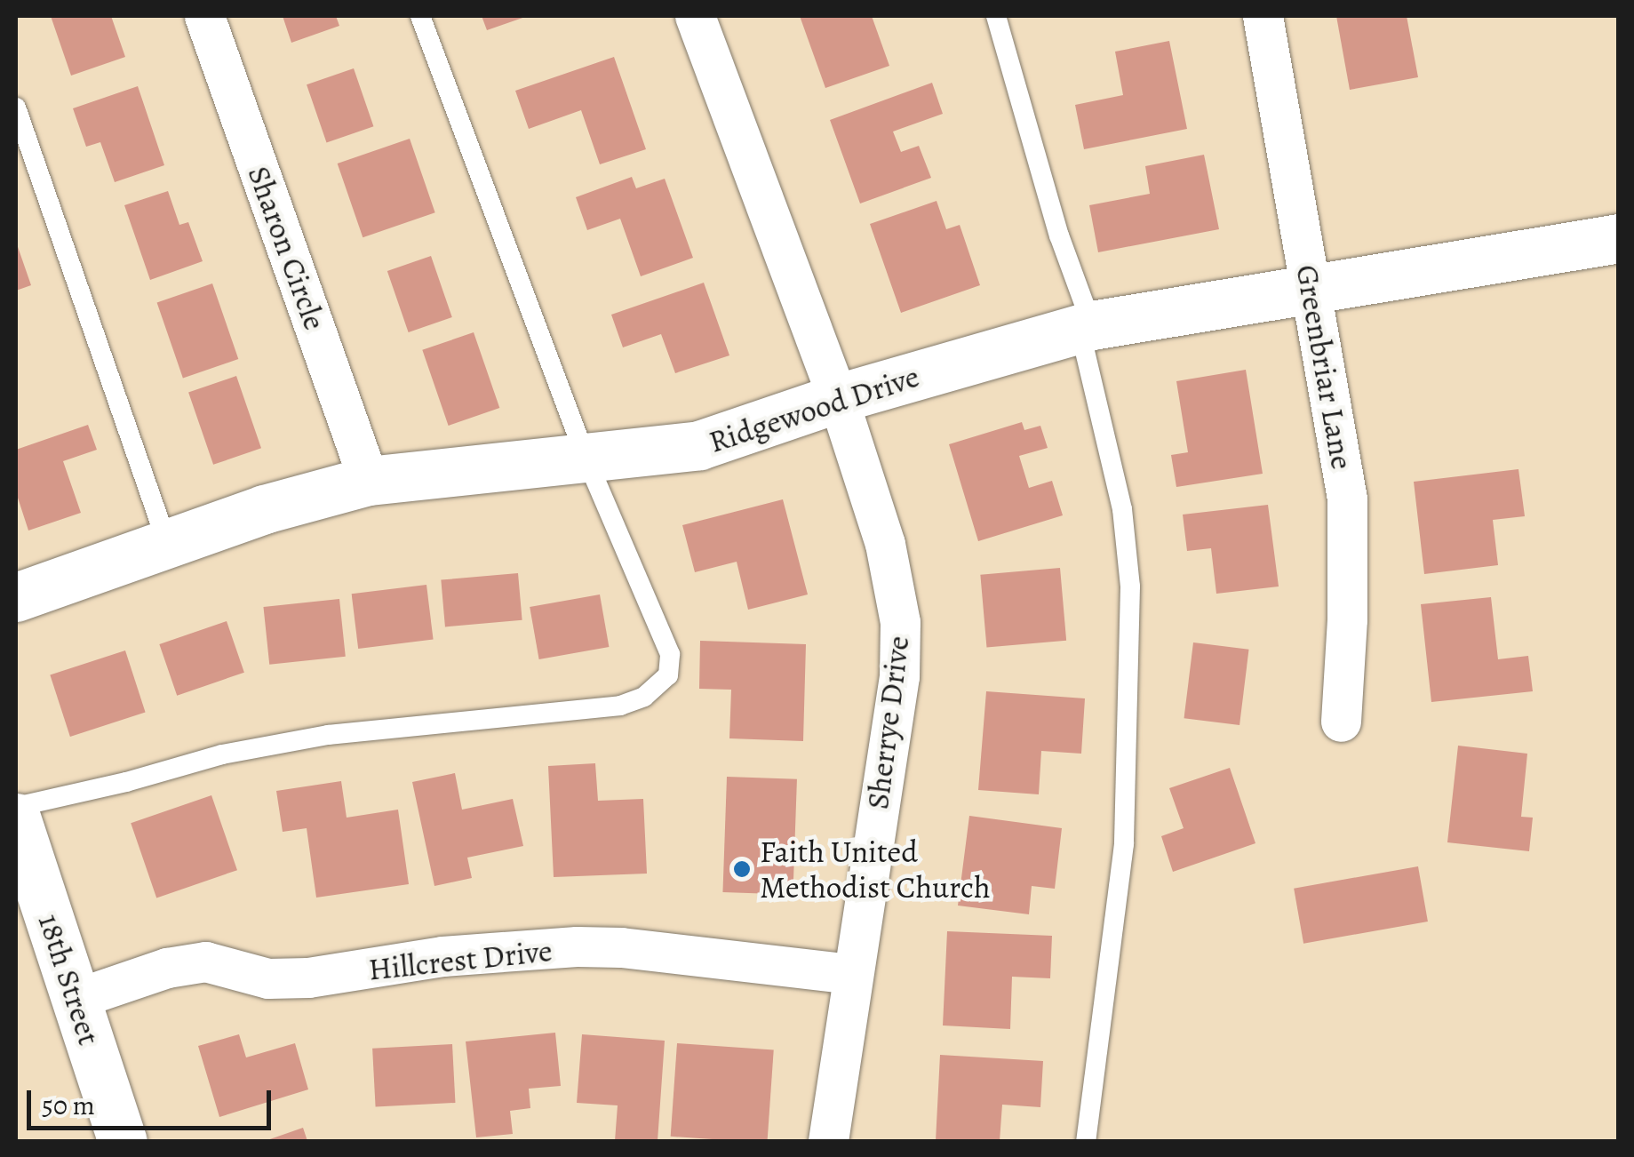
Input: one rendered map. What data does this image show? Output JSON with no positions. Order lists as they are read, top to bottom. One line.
{"streets":{"street":["Sharon Circle","Greenbriar Lane","Ridgewood Drive","Sherrye Drive","Hillcrest Drive","18th Street"]},"crossings":[["Sharon Circle","Ridgewood Drive"],["Greenbriar Lane","Ridgewood Drive"],["Ridgewood Drive","Sherrye Drive"],["Sherrye Drive","Hillcrest Drive"],["Hillcrest Drive","18th Street"]],"places":["Faith United Methodist Church"],"scale_bar":"50 m"}
